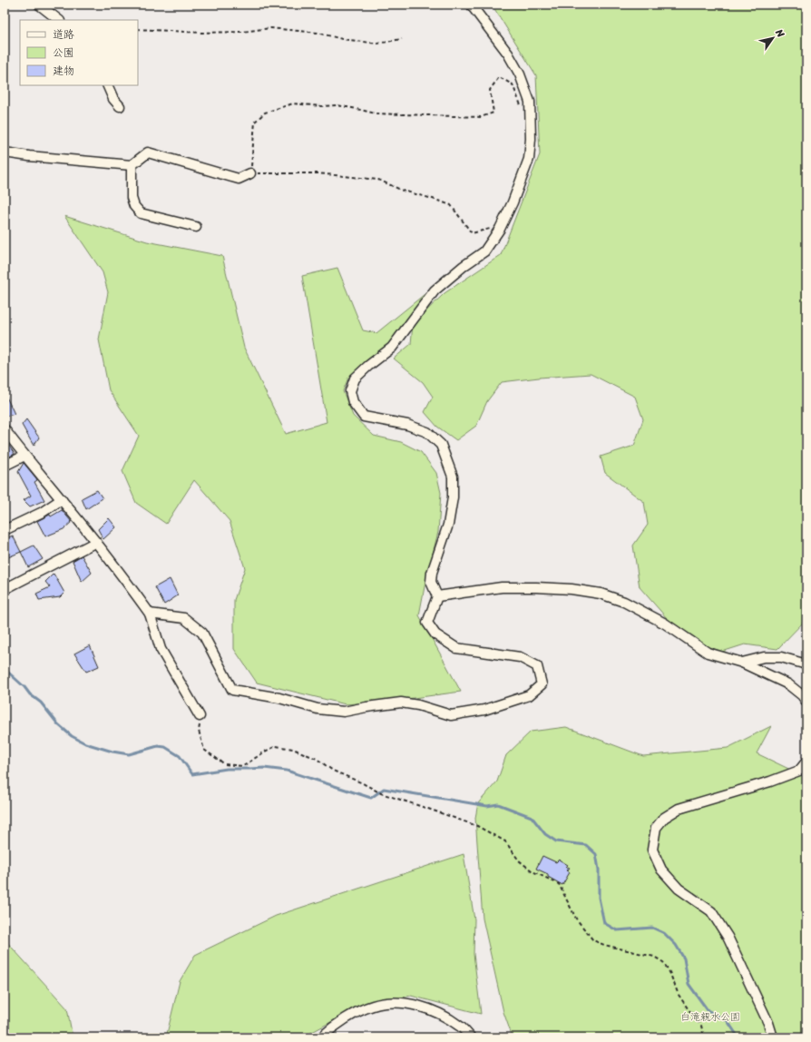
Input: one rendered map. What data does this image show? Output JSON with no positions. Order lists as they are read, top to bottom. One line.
{"parks":["白滝親水公園"],"legend":["道路","公園","建物"],"north":"top right"}
